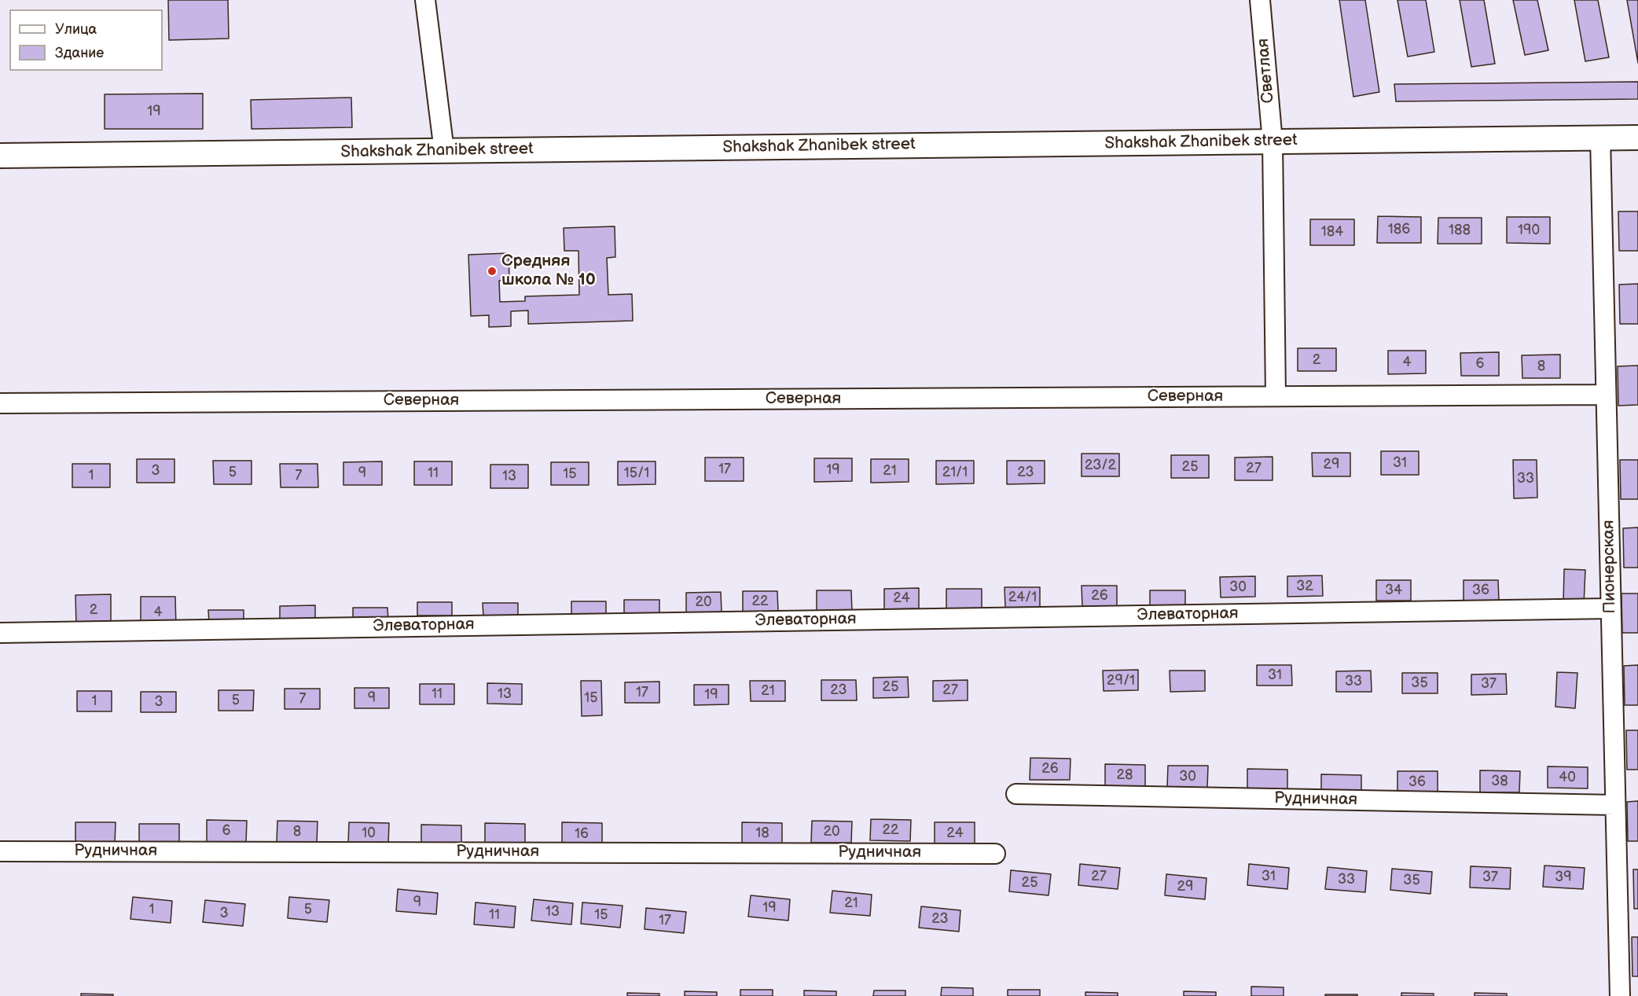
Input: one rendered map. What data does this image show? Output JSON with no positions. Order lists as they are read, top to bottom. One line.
{"streets":{"main road":["Shakshak Zhanibek street"],"street":["Светлая","Северная","Пионерская","Элеваторная","Рудничная"]},"crossings":[["Светлая","Shakshak Zhanibek street"],["Светлая","Северная"],["Shakshak Zhanibek street","Пионерская"],["Северная","Пионерская"],["Пионерская","Элеваторная"],["Пионерская","Рудничная"]],"places":["Средняя школа № 10"],"house_numbers":["19","186","188","190","184","2","4","6","8","31","29","23/2","25","27","17","19","3","21","5","21/1","23","9","11","15/1","15","1","7","13","33","32","30","34","36","26","24/1","24","22","20","2","4","31","29/1","33","35","37","25","23","27","21","17","11","13","19","9","15","7","5","1","3","26","28","30","40","38","36","22","6","8","20","10","18","24","16","27","31","37","39","33","35","25","29","9","21","19","1","5","13","3","11","15","23","17"],"legend":["Улица","Здание"]}
